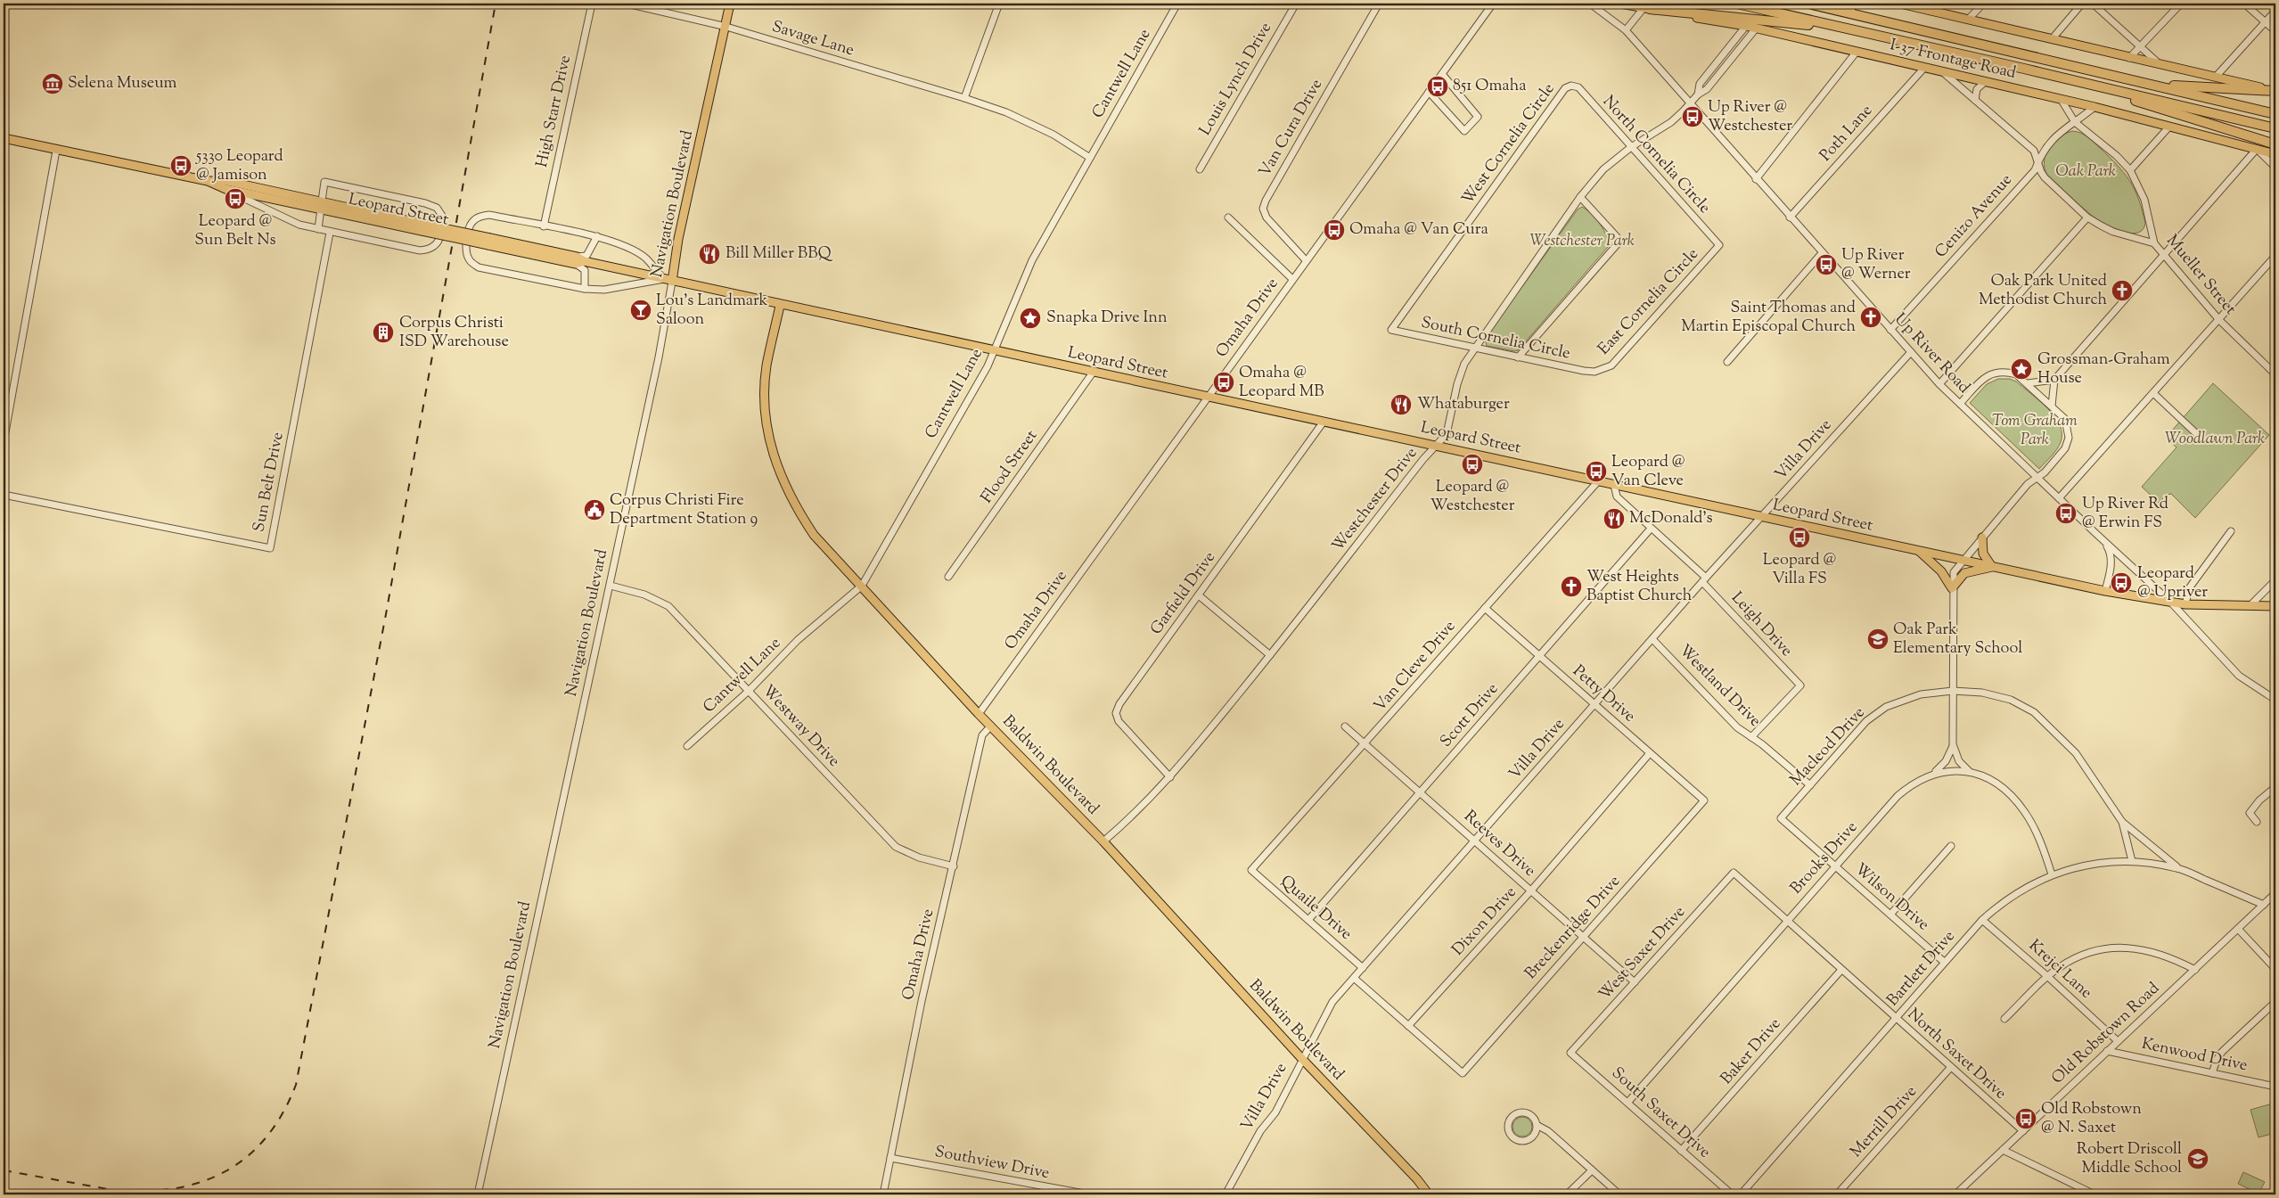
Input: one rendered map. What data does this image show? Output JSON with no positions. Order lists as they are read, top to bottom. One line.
{"streets":{"main road":["I-37 Frontage Road","Navigation Boulevard","Leopard Street","Baldwin Boulevard"],"street":["Savage Lane","Cantwell Lane","Louis Lynch Drive","High Starr Drive","Van Cura Drive","Poth Lane","West Cornelia Circle","North Cornelia Circle","Cenizo Avenue","Mueller Street","East Cornelia Circle","Omaha Drive","South Cornelia Circle","Up River Road","Villa Drive","Flood Street","Sun Belt Drive","Westchester Drive","Garfield Drive","Leigh Drive","Van Cleve Drive","Westland Drive","Petty Drive","Scott Drive","Westway Drive","Macleod Drive","Reeves Drive","Brooks Drive","Wilson Drive","Quaile Drive","Dixon Drive","Breckenridge Drive","West Saxet Drive","Bartlett Drive","Krejci Lane","Old Robstown Road","Baker Drive","North Saxet Drive","Kenwood Drive","South Saxet Drive","Merrill Drive","Southview Drive"]},"crossings":[["Savage Lane","Cantwell Lane"],["Savage Lane","Navigation Boulevard"],["I-37 Frontage Road","Poth Lane"],["I-37 Frontage Road","Cenizo Avenue"],["I-37 Frontage Road","Mueller Street"],["Cantwell Lane","Leopard Street"],["Cantwell Lane","Westway Drive"],["Cantwell Lane","Baldwin Boulevard"],["Van Cura Drive","Omaha Drive"],["Poth Lane","Up River Road"],["West Cornelia Circle","North Cornelia Circle"],["West Cornelia Circle","South Cornelia Circle"],["North Cornelia Circle","East Cornelia Circle"],["North Cornelia Circle","Westchester Drive"],["Navigation Boulevard","Leopard Street"],["Navigation Boulevard","Westway Drive"],["Leopard Street","Omaha Drive"],["Leopard Street","Up River Road"],["Leopard Street","Villa Drive"],["Leopard Street","Flood Street"],["Leopard Street","Westchester Drive"],["Leopard Street","Garfield Drive"],["Leopard Street","Leigh Drive"],["Leopard Street","Van Cleve Drive"],["Leopard Street","Baldwin Boulevard"],["Cenizo Avenue","Mueller Street"],["Cenizo Avenue","Up River Road"],["East Cornelia Circle","South Cornelia Circle"],["Omaha Drive","Westway Drive"],["Omaha Drive","Baldwin Boulevard"],["Omaha Drive","Southview Drive"],["South Cornelia Circle","Westchester Drive"],["Up River Road","Villa Drive"],["Up River Road","Westchester Drive"],["Villa Drive","Leigh Drive"],["Villa Drive","Westland Drive"],["Villa Drive","Petty Drive"],["Villa Drive","Baldwin Boulevard"],["Villa Drive","Reeves Drive"],["Villa Drive","Quaile Drive"],["Westchester Drive","Garfield Drive"],["Westchester Drive","Baldwin Boulevard"],["Leigh Drive","Westland Drive"],["Leigh Drive","Scott Drive"],["Van Cleve Drive","Petty Drive"],["Van Cleve Drive","Reeves Drive"],["Van Cleve Drive","Quaile Drive"],["Westland Drive","Macleod Drive"],["Petty Drive","Scott Drive"],["Petty Drive","Dixon Drive"],["Petty Drive","Breckenridge Drive"],["Scott Drive","Reeves Drive"],["Scott Drive","Quaile Drive"],["Macleod Drive","Wilson Drive"],["Macleod Drive","Bartlett Drive"],["Reeves Drive","Dixon Drive"],["Reeves Drive","Breckenridge Drive"],["Reeves Drive","West Saxet Drive"],["Brooks Drive","Wilson Drive"],["Brooks Drive","Bartlett Drive"],["Brooks Drive","North Saxet Drive"],["Brooks Drive","South Saxet Drive"],["Wilson Drive","Bartlett Drive"],["Dixon Drive","Breckenridge Drive"],["West Saxet Drive","North Saxet Drive"],["West Saxet Drive","South Saxet Drive"],["Bartlett Drive","Krejci Lane"],["Bartlett Drive","Old Robstown Road"],["Bartlett Drive","North Saxet Drive"],["Krejci Lane","Old Robstown Road"],["Old Robstown Road","North Saxet Drive"],["Old Robstown Road","Kenwood Drive"],["Baker Drive","North Saxet Drive"],["Baker Drive","South Saxet Drive"],["North Saxet Drive","Merrill Drive"]],"parks":["Oak Park","Westchester Park","Tom Graham Park","Woodlawn Park"],"places":{"museum":["Selena Museum"],"bus stop":["851 Omaha","Up River @ Westchester","5330 Leopard @ Jamison","Leopard @ Sun Belt Ns","Omaha @ Van Cura","Up River @ Werner","Omaha @ Leopard MB","Leopard @ Westchester","Leopard @ Van Cleve","Up River Rd @ Erwin FS","Leopard @ Villa FS","Leopard @ Upriver","Old Robstown @ N. Saxet"],"restaurant":["Bill Miller BBQ","Whataburger","McDonald's"],"church":["Oak Park United Methodist Church","Saint Thomas and Martin Episcopal Church","West Heights Baptist Church"],"bar":["Lou's Landmark Saloon"],"place":["Snapka Drive Inn","Grossman-Graham House"],"building":["Corpus Christi ISD Warehouse"],"public building":["Corpus Christi Fire Department Station 9"],"school or university":["Oak Park Elementary School","Robert Driscoll Middle School"]}}
